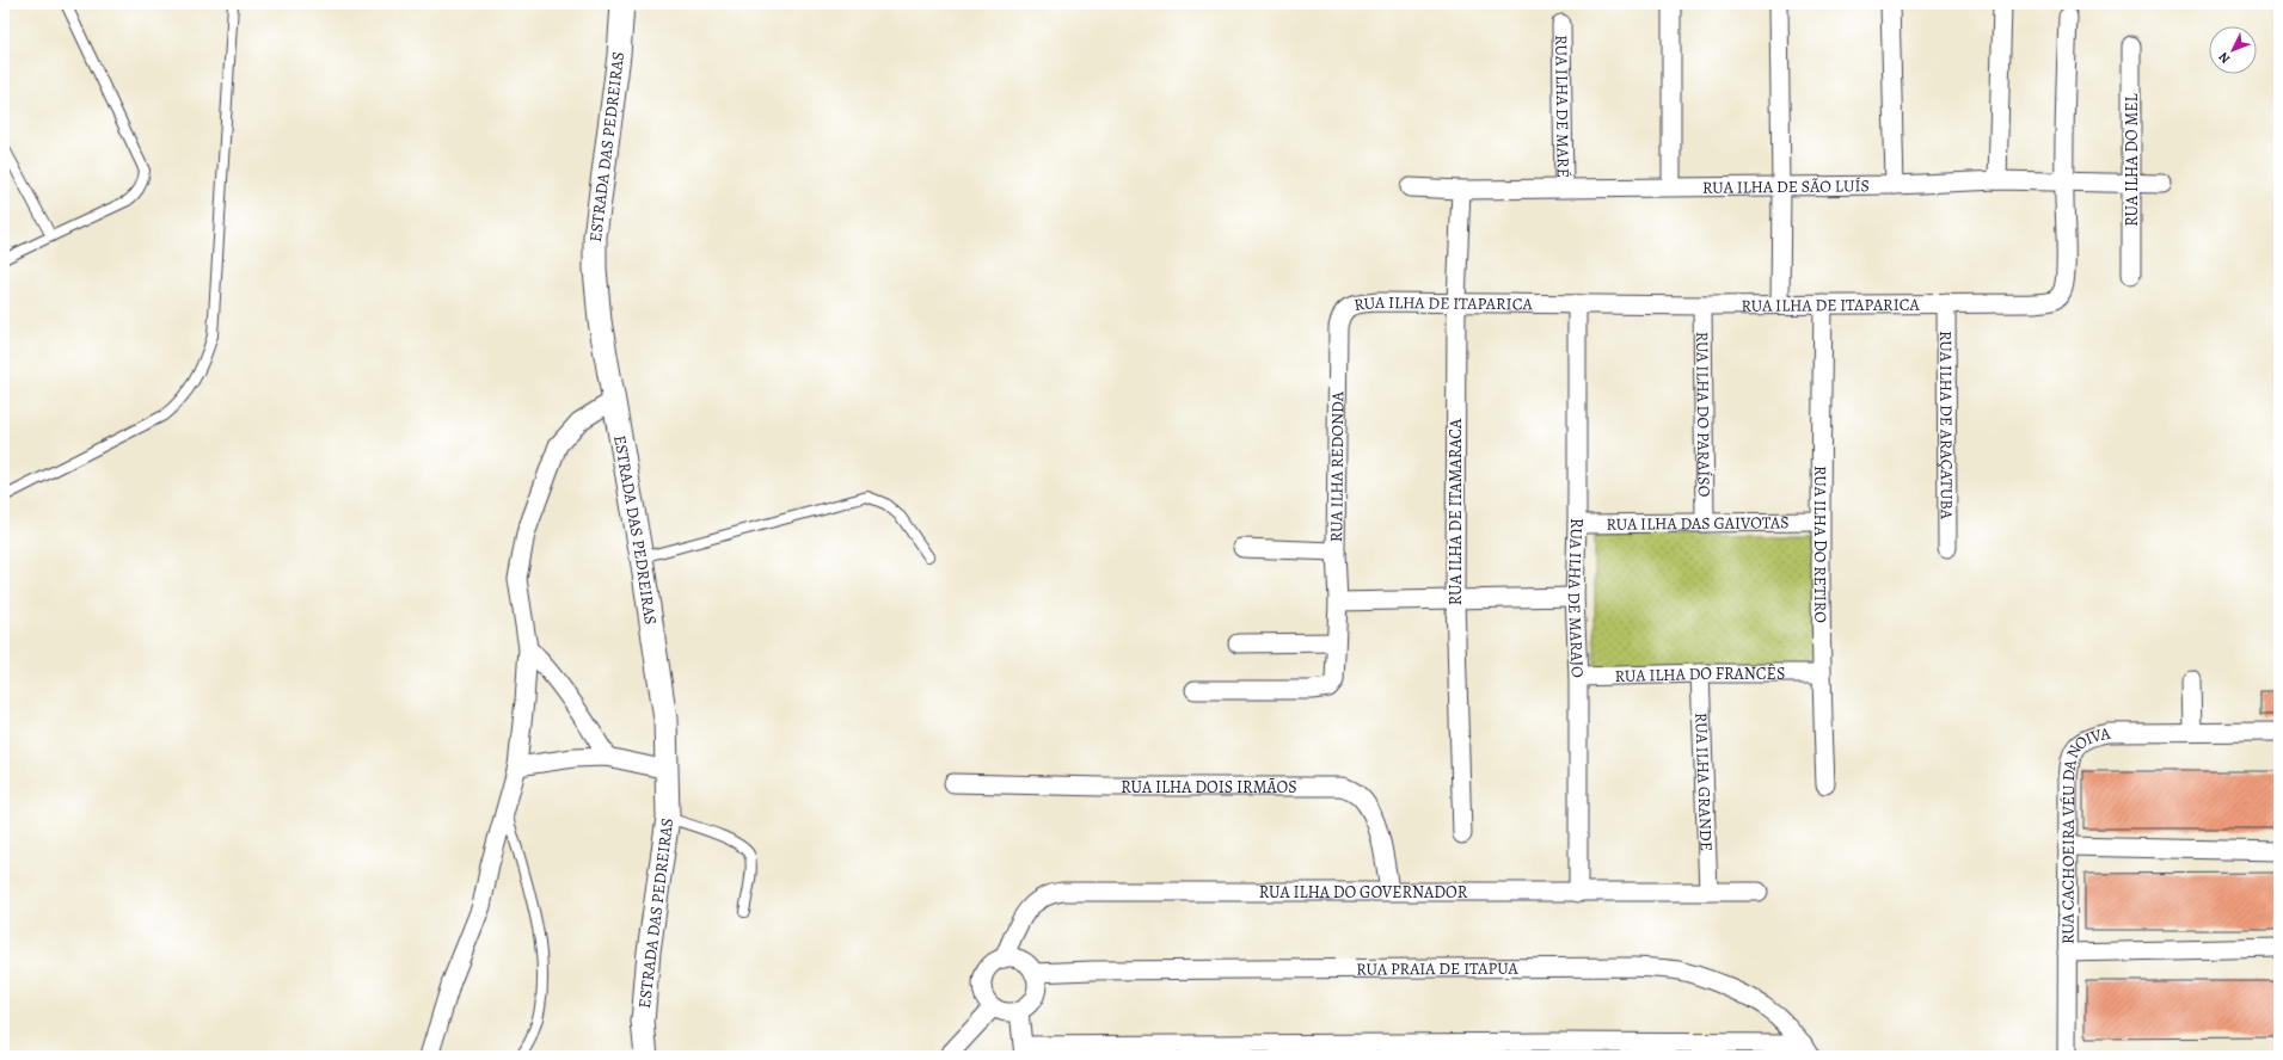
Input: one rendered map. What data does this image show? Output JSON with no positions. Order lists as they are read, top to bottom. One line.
{"streets":{"street":["RUA ILHA DE MARÉ","ESTRADA DAS PEDREIRAS","RUA ILHA DO MEL","RUA ILHA DE SÃO LUÍS","RUA ILHA DE ITAPARICA","RUA ILHA DO PARAÍSO","RUA ILHA DE ARAÇATUBA","RUA ILHA REDONDA","RUA ILHA DE ITAMARACA","RUA ILHA DAS GAIVOTAS","RUA ILHA DO RETIRO","RUA ILHA DE MARAJO","RUA ILHA DO FRANCÊS","RUA ILHA GRANDE","RUA ILHA DOIS IRMÃOS","RUA CACHOEIRA VÉU DA NOIVA","RUA ILHA DO GOVERNADOR","RUA PRAIA DE ITAPUA"]},"crossings":[["RUA ILHA DE MARÉ","RUA ILHA DE SÃO LUÍS"],["RUA ILHA DO MEL","RUA ILHA DE SÃO LUÍS"],["RUA ILHA DE SÃO LUÍS","RUA ILHA DE ITAPARICA"],["RUA ILHA DE SÃO LUÍS","RUA ILHA DE ITAMARACA"],["RUA ILHA DE ITAPARICA","RUA ILHA DO PARAÍSO"],["RUA ILHA DE ITAPARICA","RUA ILHA DE ARAÇATUBA"],["RUA ILHA DE ITAPARICA","RUA ILHA REDONDA"],["RUA ILHA DE ITAPARICA","RUA ILHA DE ITAMARACA"],["RUA ILHA DE ITAPARICA","RUA ILHA DO RETIRO"],["RUA ILHA DE ITAPARICA","RUA ILHA DE MARAJO"],["RUA ILHA DO PARAÍSO","RUA ILHA DAS GAIVOTAS"],["RUA ILHA DAS GAIVOTAS","RUA ILHA DO RETIRO"],["RUA ILHA DAS GAIVOTAS","RUA ILHA DE MARAJO"],["RUA ILHA DO RETIRO","RUA ILHA DO FRANCÊS"],["RUA ILHA DE MARAJO","RUA ILHA DO FRANCÊS"],["RUA ILHA DE MARAJO","RUA ILHA DO GOVERNADOR"],["RUA ILHA DO FRANCÊS","RUA ILHA GRANDE"],["RUA ILHA GRANDE","RUA ILHA DO GOVERNADOR"],["RUA ILHA DOIS IRMÃOS","RUA ILHA DO GOVERNADOR"],["RUA ILHA DO GOVERNADOR","RUA PRAIA DE ITAPUA"]],"north":"bottom left"}
